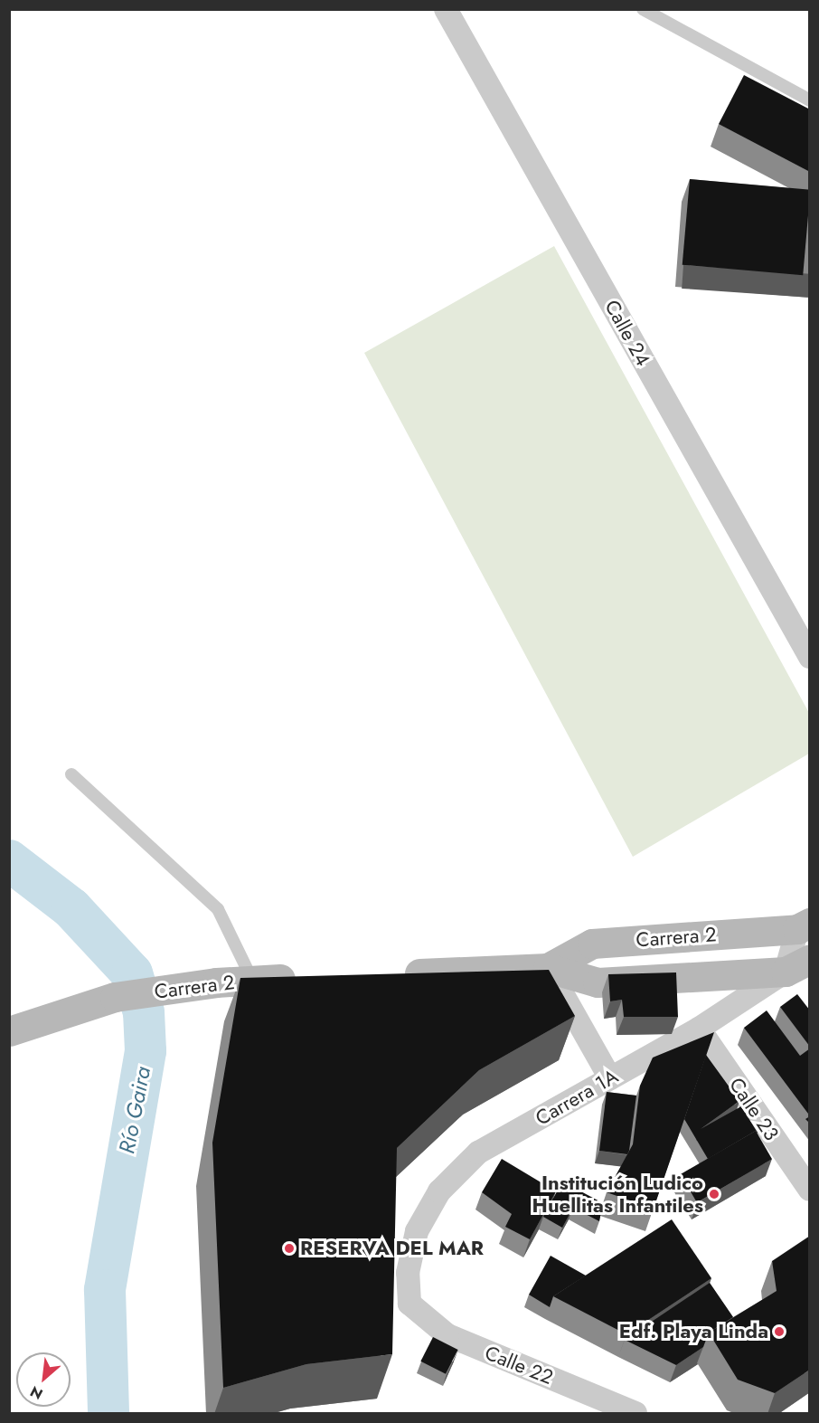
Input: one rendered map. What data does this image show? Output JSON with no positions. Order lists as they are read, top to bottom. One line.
{"streets":{"street":["Calle 24","Carrera 2","Carrera 1A","Calle 23","Calle 22"]},"crossings":[["Carrera 2","Carrera 1A"],["Carrera 1A","Calle 23"],["Carrera 1A","Calle 22"]],"water":["Río Gaira"],"places":["Institución Ludico Huellitas Infantiles","RESERVA DEL MAR","Edf. Playa Linda"],"north":"bottom left"}
